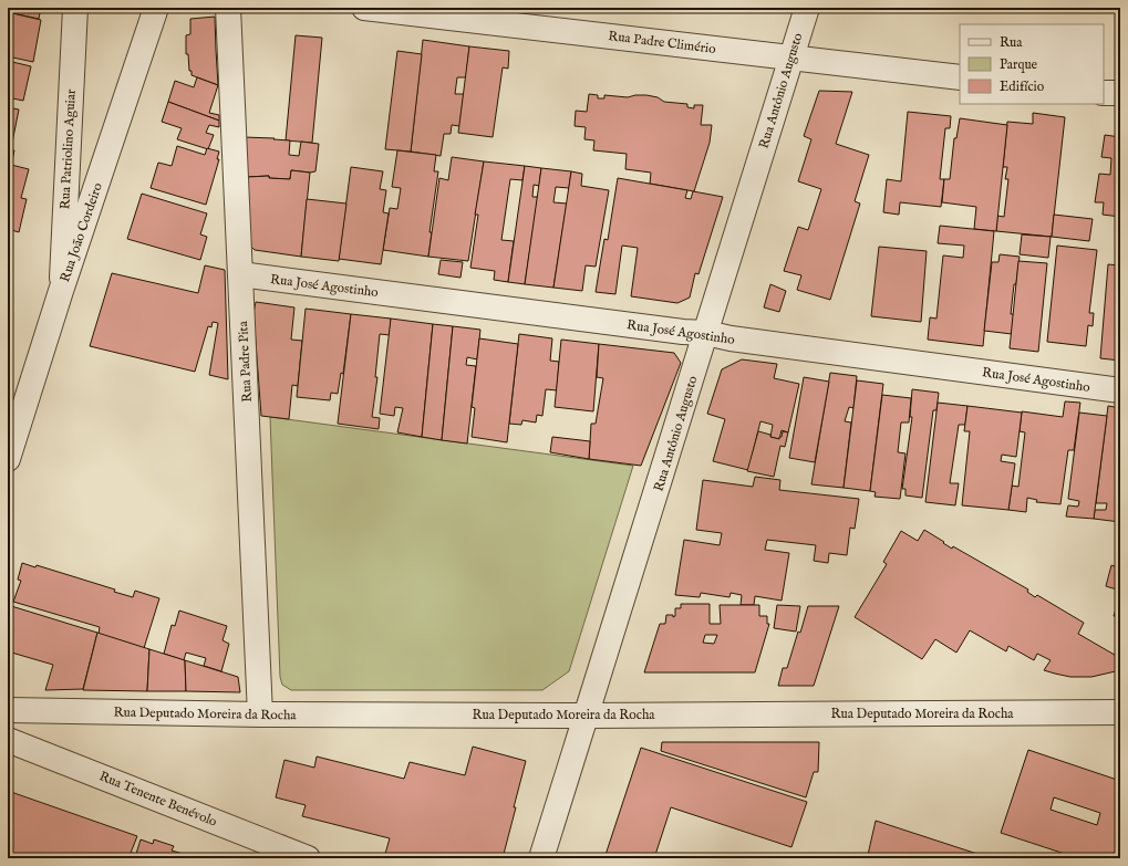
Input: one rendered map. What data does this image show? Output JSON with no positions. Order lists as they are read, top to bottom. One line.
{"streets":{"street":["Rua Padre Climério","Rua Antônio Augusto","Rua Patriolino Aguiar","Rua João Cordeiro","Rua José Agostinho","Rua Padre Pita","Rua Deputado Moreira da Rocha","Rua Tenente Benévolo"]},"crossings":[["Rua Padre Climério","Rua Antônio Augusto"],["Rua Antônio Augusto","Rua José Agostinho"],["Rua Antônio Augusto","Rua Deputado Moreira da Rocha"],["Rua Patriolino Aguiar","Rua João Cordeiro"],["Rua José Agostinho","Rua Padre Pita"],["Rua Padre Pita","Rua Deputado Moreira da Rocha"]],"legend":["Rua","Parque","Edifício"]}
